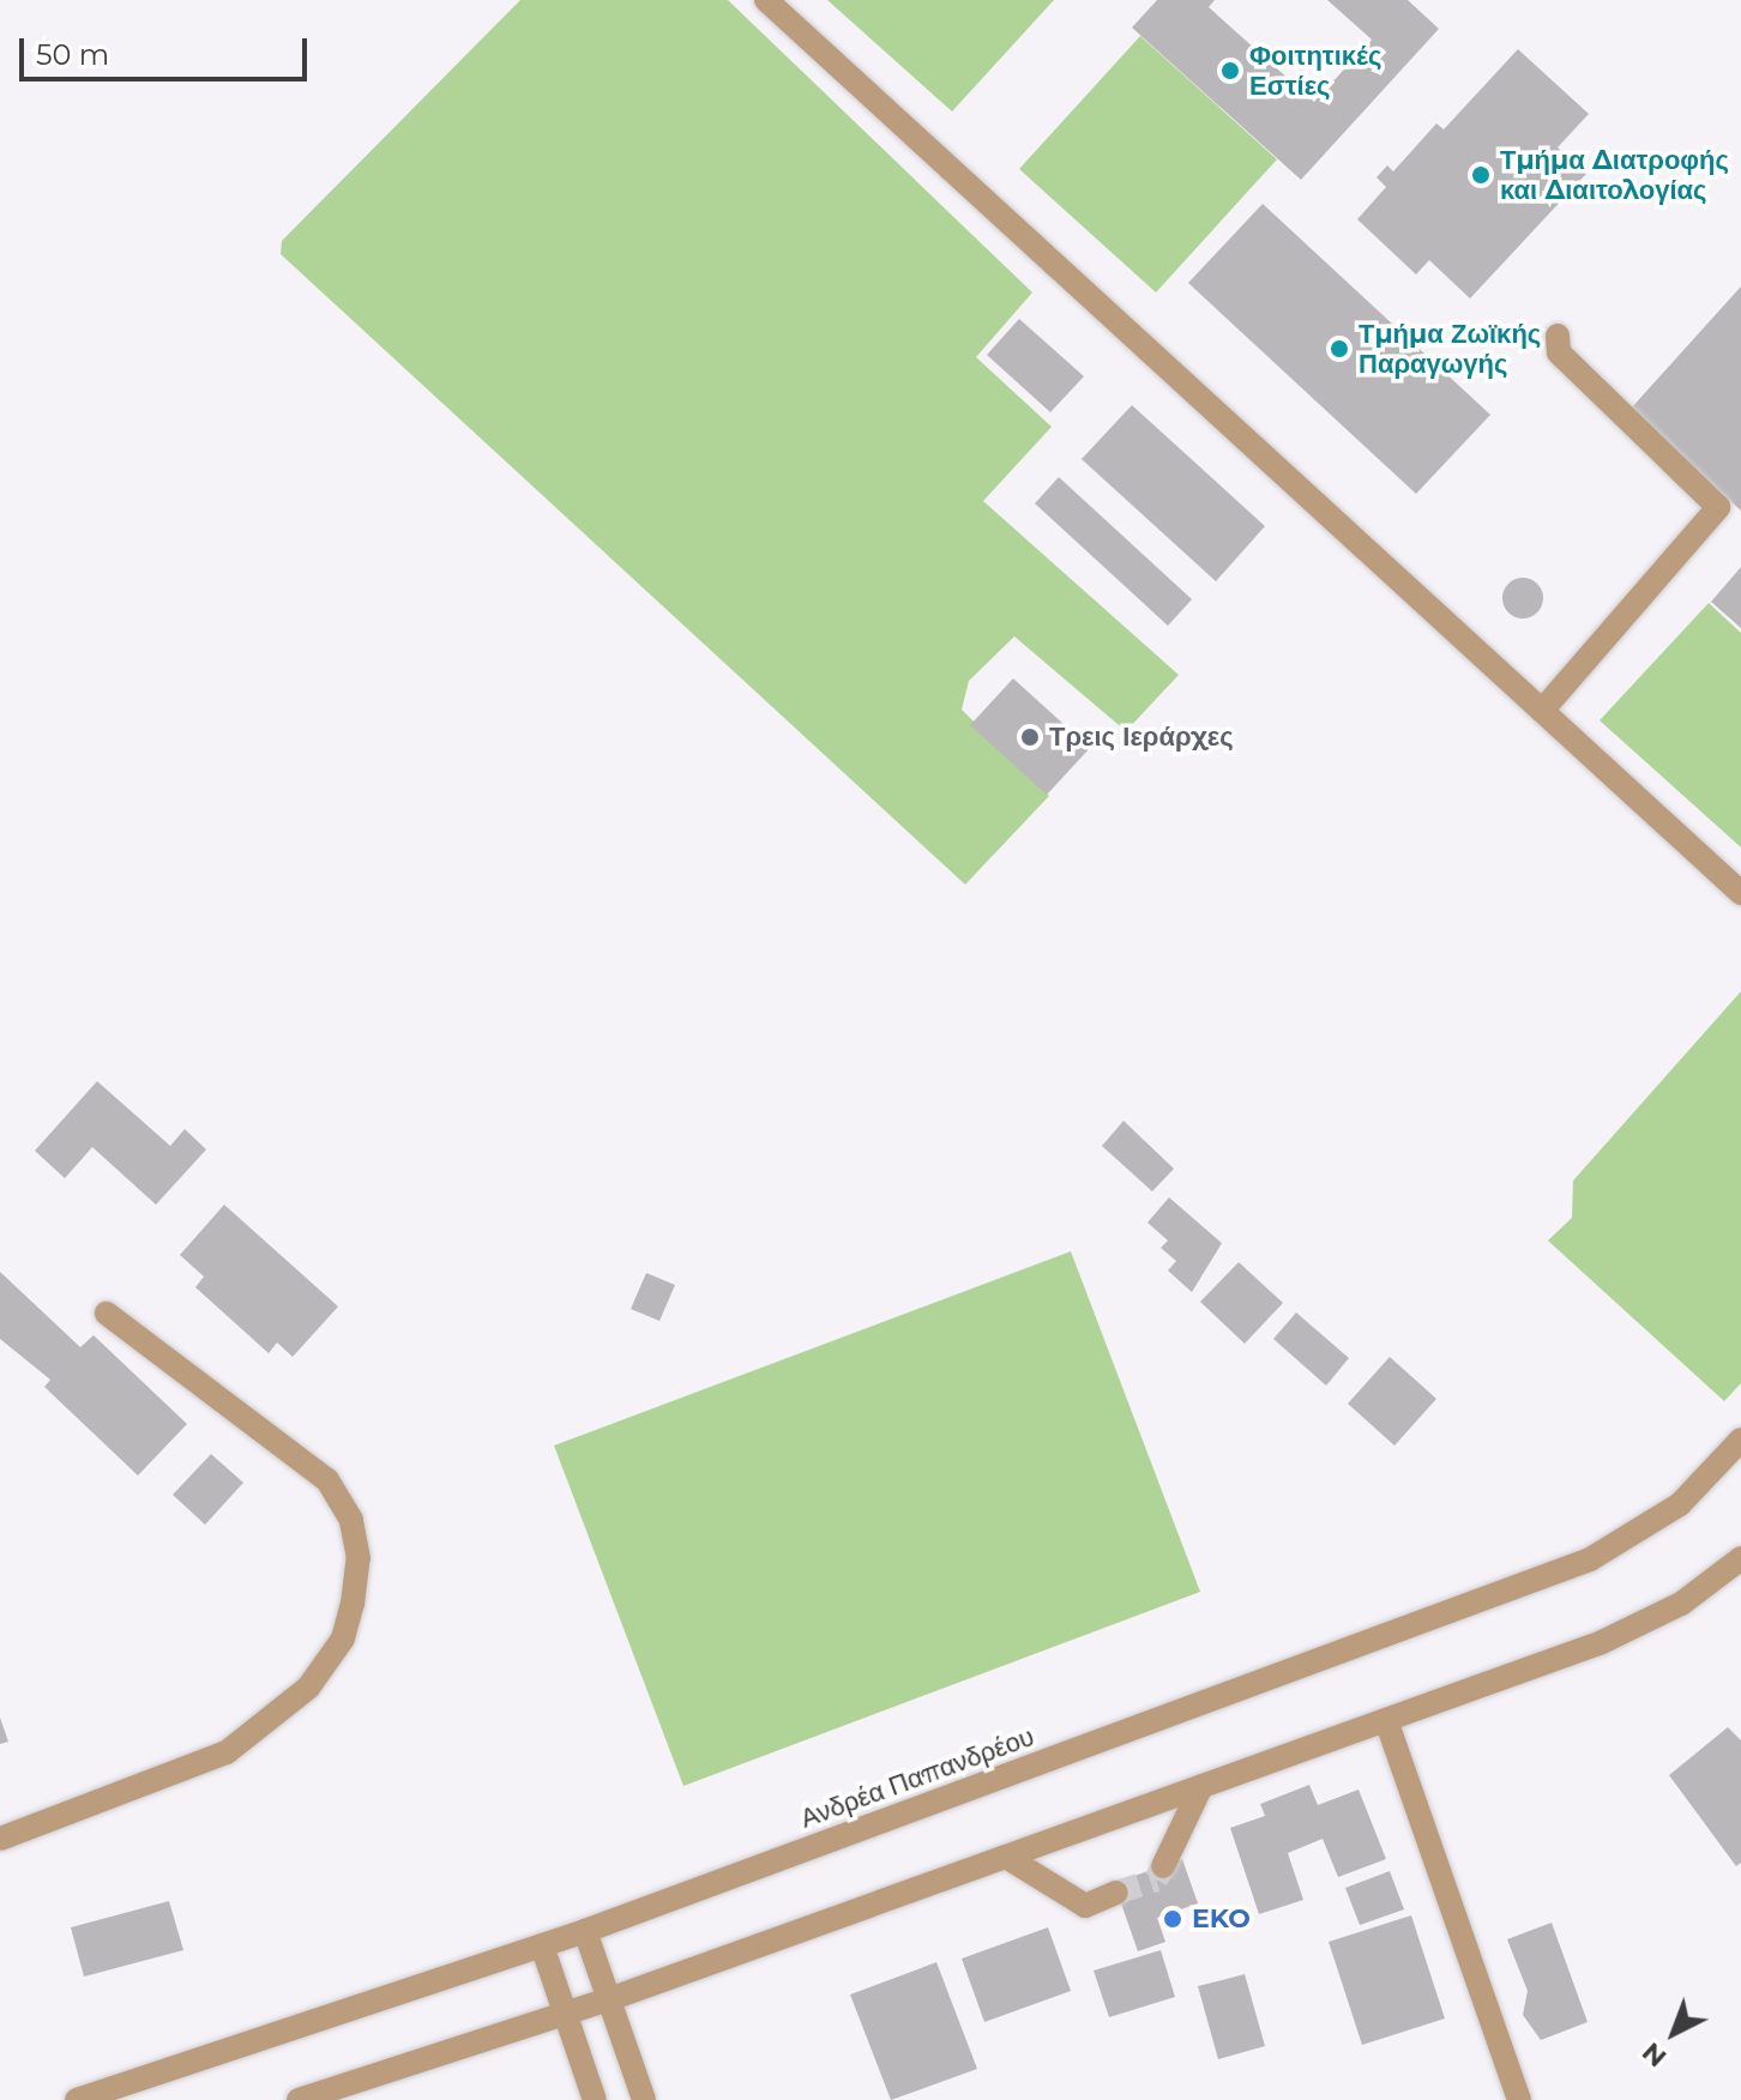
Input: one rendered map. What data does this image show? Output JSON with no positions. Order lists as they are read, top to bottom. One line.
{"streets":{"street":["Ανδρέα Παπανδρέου"]},"places":["Φοιτητικές Εστίες","Τμήμα Διατροφής και Διαιτολογίας","Τμήμα Ζωϊκής Παραγωγής","Τρεις Ιεράρχες","EKO"],"scale_bar":"50 m","north":"bottom left"}
